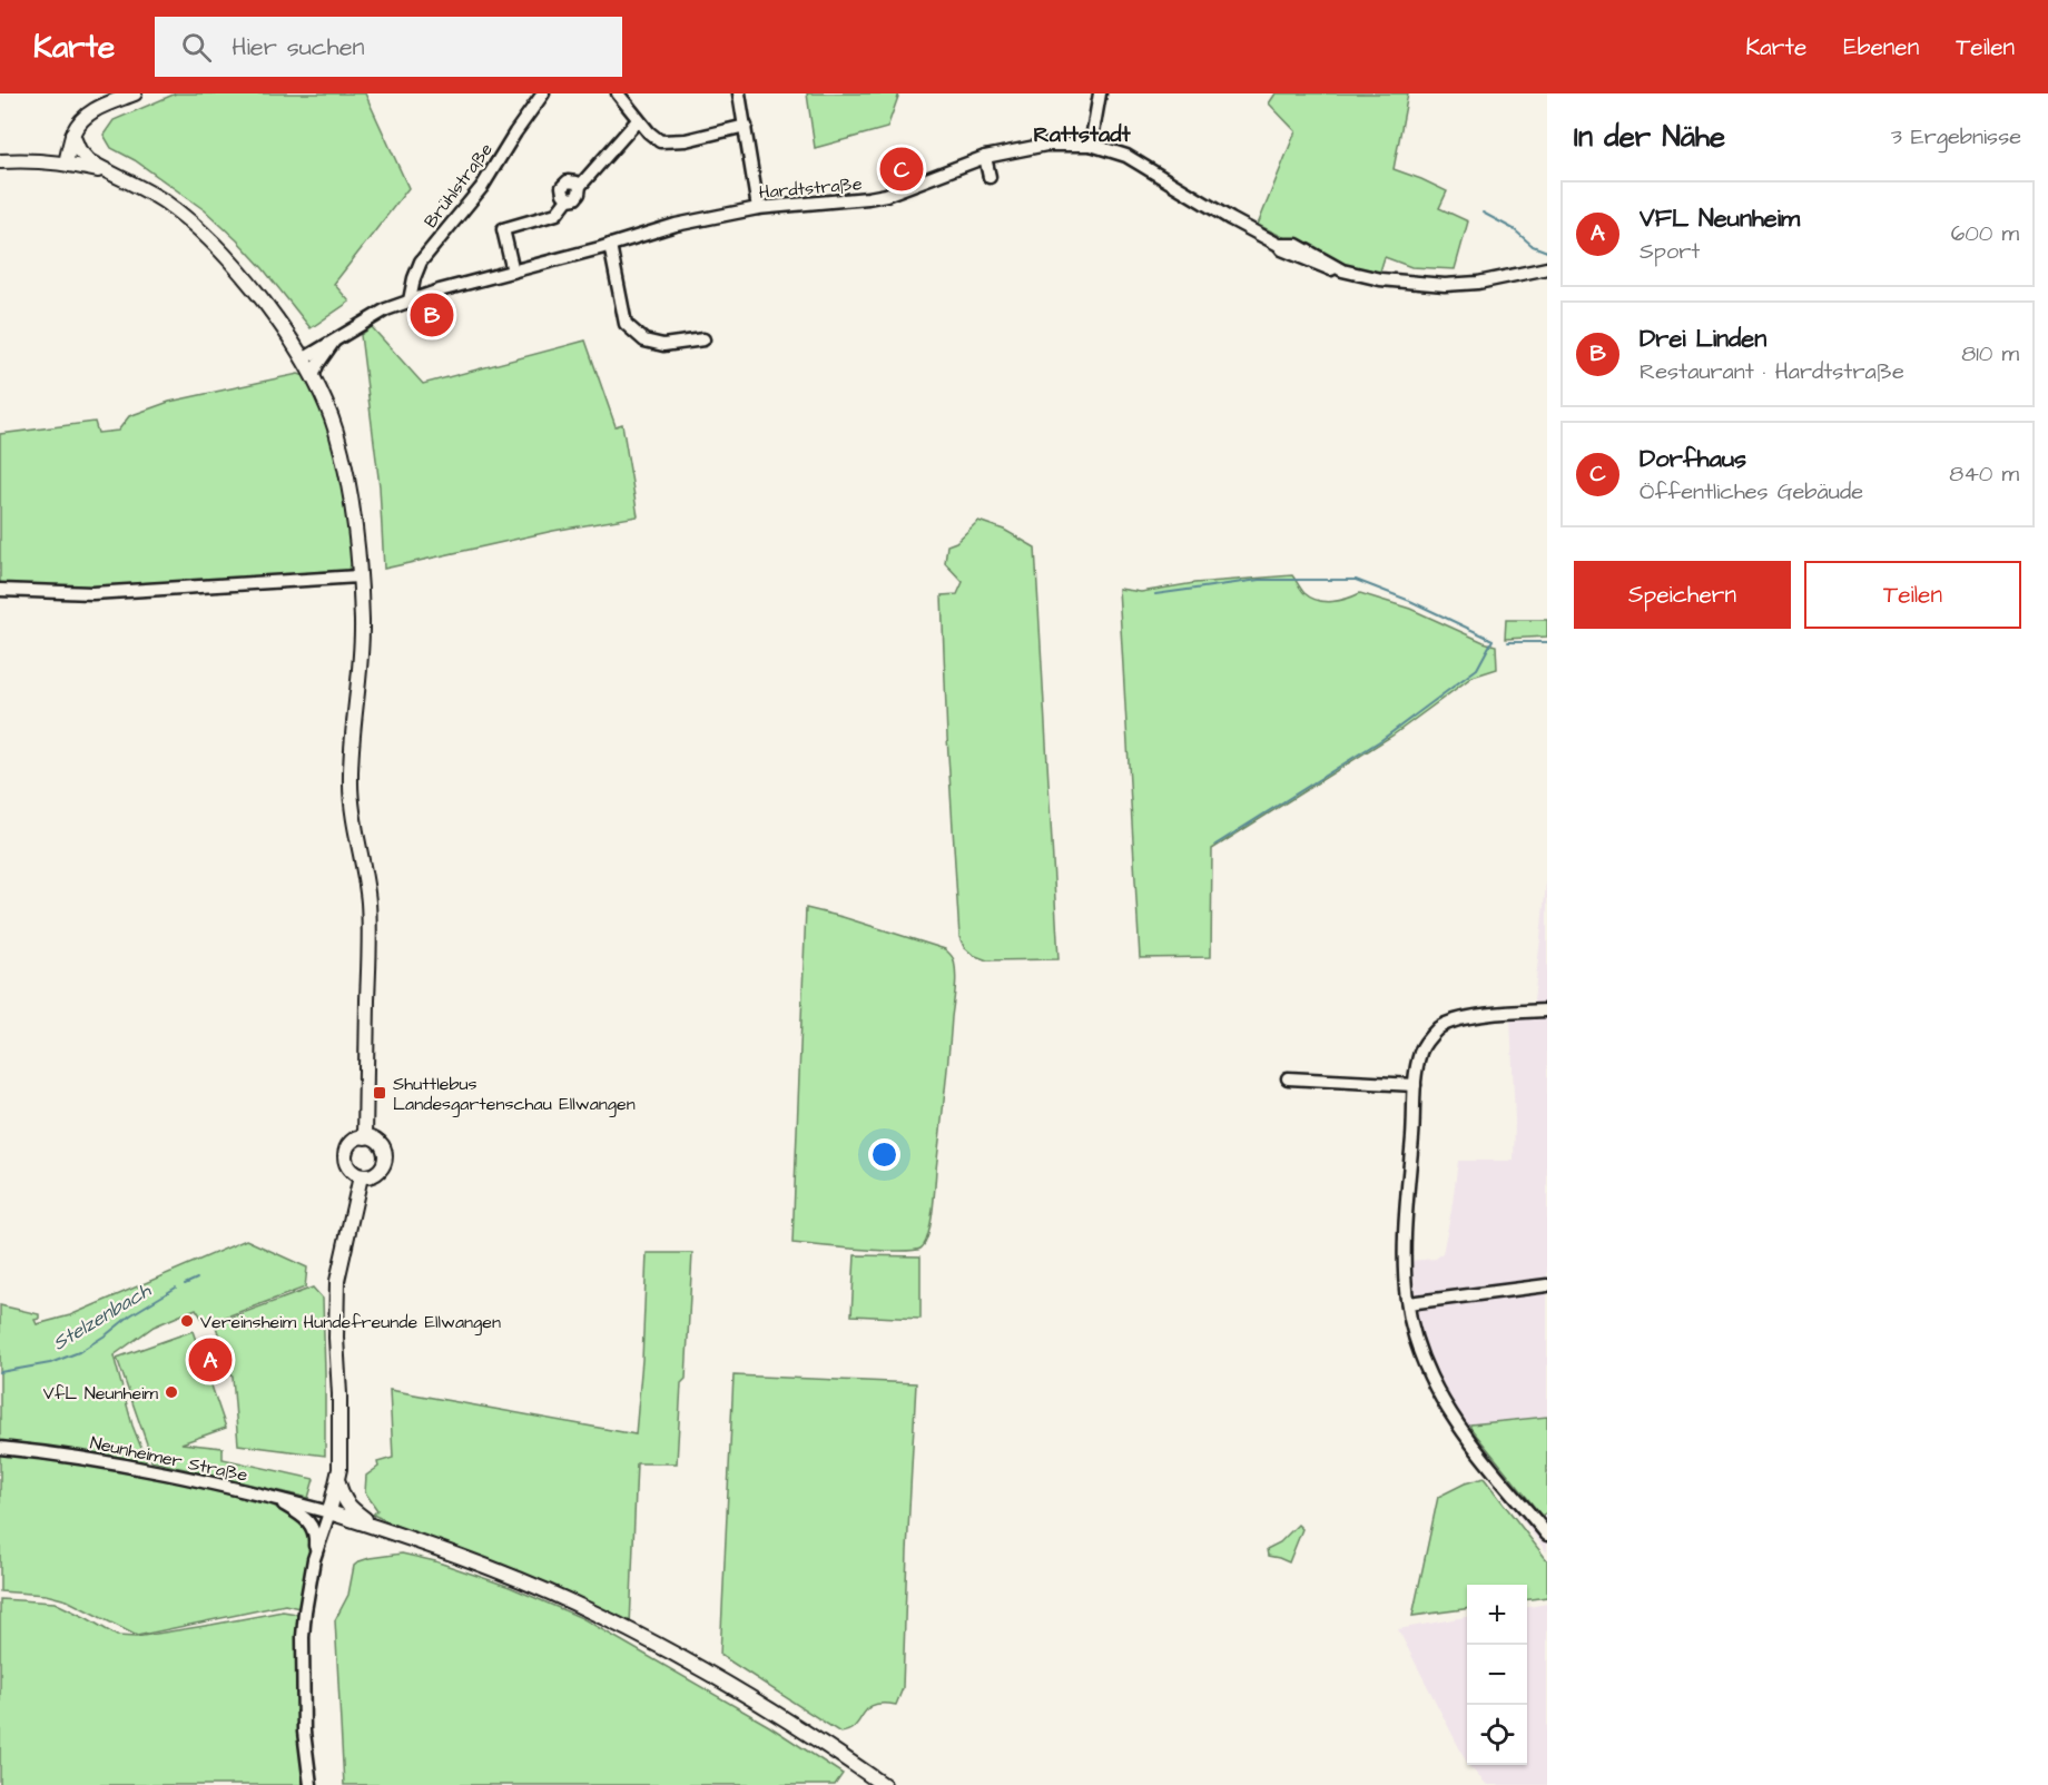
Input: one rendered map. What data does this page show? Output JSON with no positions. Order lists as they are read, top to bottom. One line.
{"streets":{"street":["Brühlstraße","Hardtstraße","Neunheimer Straße"]},"crossings":[["Brühlstraße","Hardtstraße"]],"districts":["Rattstadt"],"water":["Stelzenbach"],"places":{"transit":["Shuttlebus Landesgartenschau Ellwangen"],"other":["Vereinsheim Hundefreunde Ellwangen","VfL Neunheim"]},"page":{"header":"Karte","search":"Hier suchen","nav":["Karte","Ebenen","Teilen"],"heading":["In der Nähe","3 Ergebnisse"],"pins":["C","B","A"],"list":[{"mark":"A","name":"VFL Neunheim","note":"Sport","value":"600 m"},{"mark":"B","name":"Drei Linden","note":"Restaurant · Hardtstraße","value":"810 m"},{"mark":"C","name":"Dorfhaus","note":"Öffentliches Gebäude","value":"840 m"}],"buttons":["Speichern","Teilen"],"map_buttons":["+","−"]}}
